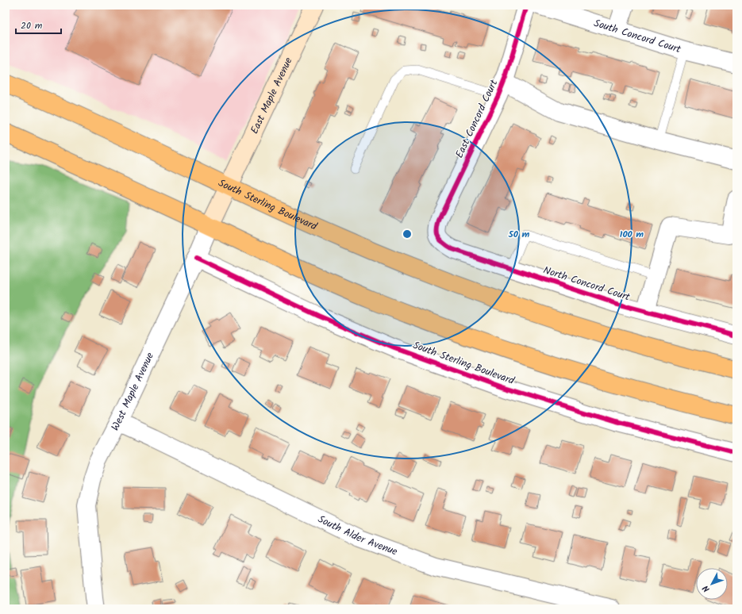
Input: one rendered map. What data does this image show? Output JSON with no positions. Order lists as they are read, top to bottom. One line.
{"streets":{"main road":["East Maple Avenue","South Sterling Boulevard","West Maple Avenue"],"street":["South Concord Court","East Concord Court","North Concord Court","South Alder Avenue"]},"crossings":[["East Maple Avenue","South Sterling Boulevard"],["East Maple Avenue","West Maple Avenue"],["East Concord Court","North Concord Court"],["South Sterling Boulevard","West Maple Avenue"],["West Maple Avenue","South Alder Avenue"]],"scale_bar":"20 m","north":"bottom left","rings":["50 m","100 m"]}
